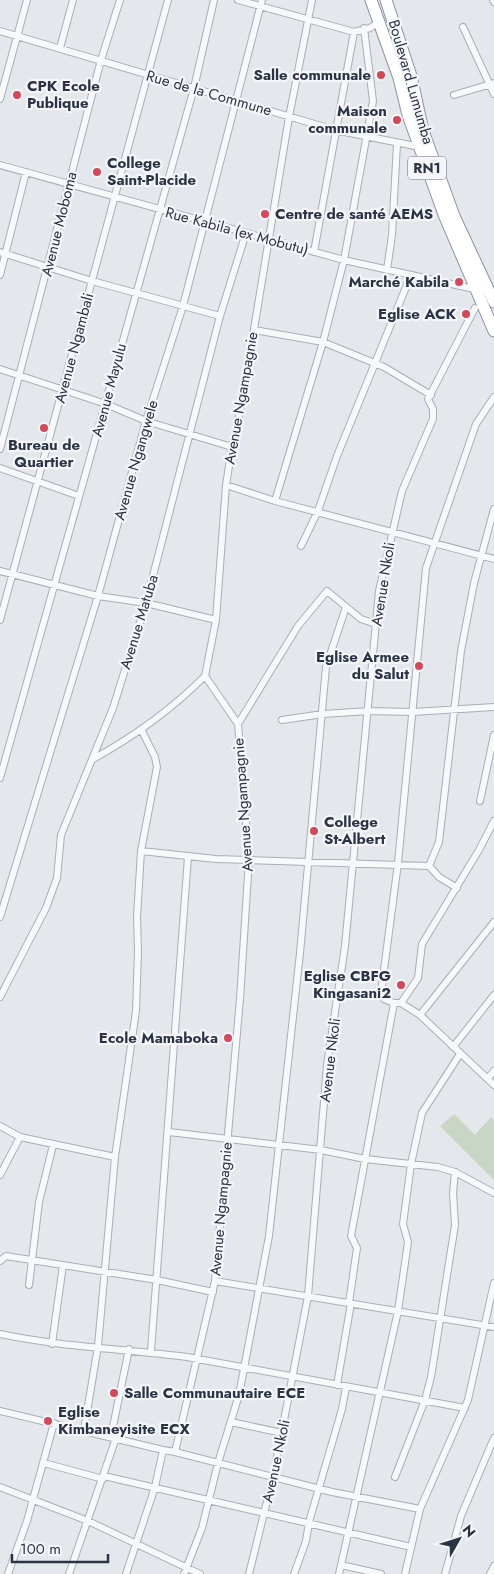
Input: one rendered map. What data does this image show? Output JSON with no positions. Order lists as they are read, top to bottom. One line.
{"streets":{"highway":["Boulevard Lumumba","RN1"],"street":["Rue de la Commune","Avenue Moboma","Rue Kabila (ex Mobutu)","Avenue Ngambali","Avenue Mayulu","Avenue Ngampagnie","Avenue Ngangwele","Avenue Nkoli","Avenue Matuba"]},"crossings":[["Boulevard Lumumba","Rue de la Commune"],["Boulevard Lumumba","Rue Kabila (ex Mobutu)"],["Rue de la Commune","Avenue Moboma"],["Rue de la Commune","Avenue Ngambali"],["Rue de la Commune","Avenue Mayulu"],["Rue de la Commune","Avenue Ngampagnie"],["Rue de la Commune","Avenue Ngangwele"],["Avenue Moboma","Rue Kabila (ex Mobutu)"],["Rue Kabila (ex Mobutu)","Avenue Ngambali"],["Rue Kabila (ex Mobutu)","Avenue Mayulu"],["Rue Kabila (ex Mobutu)","Avenue Ngampagnie"],["Rue Kabila (ex Mobutu)","Avenue Ngangwele"],["Rue Kabila (ex Mobutu)","Avenue Matuba"]],"places":["Salle communale","CPK Ecole Publique","Maison communale","College Saint-Placide","Centre de santé AEMS","Marché Kabila","Eglise ACK","Bureau de Quartier","Eglise Armee du Salut","College St-Albert","Eglise CBFG Kingasani2","Ecole Mamaboka","Salle Communautaire ECE","Eglise Kimbaneyisite ECX"],"scale_bar":"100 m","north":"top right"}
